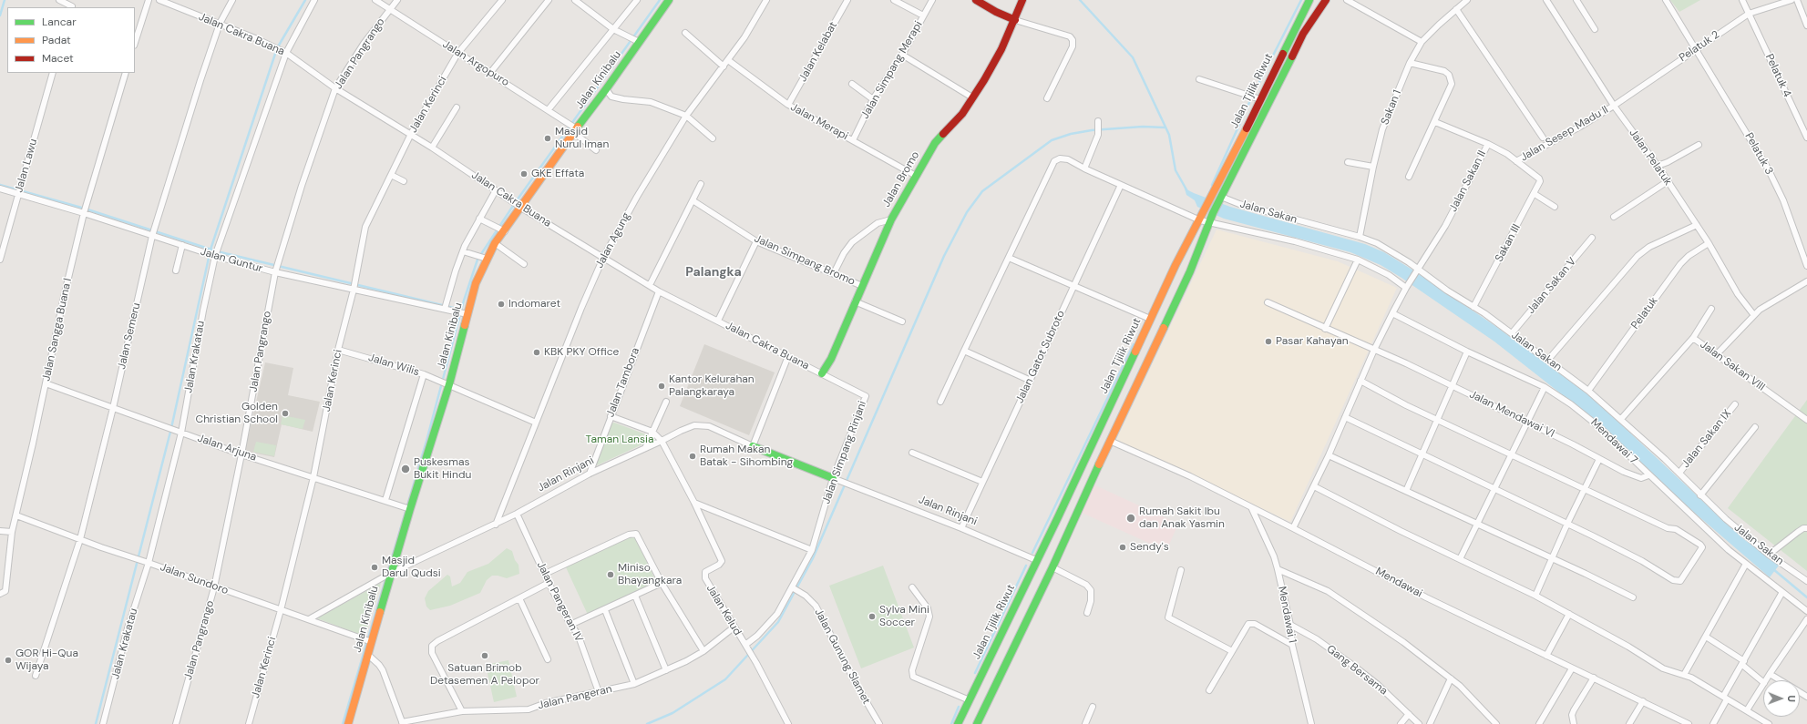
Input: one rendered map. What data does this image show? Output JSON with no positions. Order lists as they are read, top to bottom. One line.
{"streets":{"main road":["Jalan Kinibalu","Jalan Tjilik Riwut","Jalan Bromo","Jalan Rinjani"],"street":["Jalan Cakra Buana","Pelatuk 2","Jalan Kelabat","Jalan Pangrango","Jalan Argopuro","Jalan Simpang Merapi","Pelatuk 4","Jalan Kerinci","Sakan 1","Jalan Merapi","Jalan Sesep Madu II","Pelatuk 3","Jalan Pelatuk","Jalan Lawu","Jalan Sakan II","Jalan Sakan","Jalan Agung","Sakan III","Jalan Guntur","Jalan Simpang Bromo","Jalan Sakan V","Pelatuk","Jalan Sangga Buana I","Jalan Semeru","Jalan Krakatau","Jalan Gatot Subroto","Jalan Wilis","Jalan Sakan VIII","Jalan Tambora","Jalan Mendawai VI","Jalan Sakan IX","Mendawai 7","Jalan Arjuna","Jalan Simpang Rinjani","Jalan Sundoro","Mendawai","Jalan Pangeran IV","Jalan Kelud","Mendawai 1","Jalan Gunung Slamet","Gang Bersama","Jalan Pangeran"]},"crossings":[["Jalan Cakra Buana","Jalan Pangrango"],["Jalan Cakra Buana","Jalan Kinibalu"],["Jalan Cakra Buana","Jalan Kerinci"],["Jalan Cakra Buana","Jalan Bromo"],["Jalan Cakra Buana","Jalan Agung"],["Jalan Cakra Buana","Jalan Semeru"],["Jalan Cakra Buana","Jalan Krakatau"],["Jalan Cakra Buana","Jalan Tambora"],["Jalan Cakra Buana","Jalan Simpang Rinjani"],["Pelatuk 2","Pelatuk 4"],["Pelatuk 2","Jalan Sesep Madu II"],["Pelatuk 2","Pelatuk 3"],["Pelatuk 2","Jalan Pelatuk"],["Jalan Kelabat","Jalan Merapi"],["Jalan Pangrango","Jalan Argopuro"],["Jalan Pangrango","Jalan Guntur"],["Jalan Pangrango","Jalan Arjuna"],["Jalan Pangrango","Jalan Sundoro"],["Jalan Argopuro","Jalan Kinibalu"],["Jalan Argopuro","Jalan Kerinci"],["Jalan Simpang Merapi","Jalan Merapi"],["Jalan Kinibalu","Jalan Guntur"],["Jalan Kinibalu","Jalan Wilis"],["Jalan Kinibalu","Jalan Arjuna"],["Jalan Kinibalu","Jalan Rinjani"],["Jalan Kinibalu","Jalan Sundoro"],["Jalan Tjilik Riwut","Jalan Sakan"],["Jalan Tjilik Riwut","Jalan Rinjani"],["Jalan Tjilik Riwut","Mendawai"],["Jalan Kerinci","Jalan Guntur"],["Jalan Kerinci","Jalan Wilis"],["Jalan Kerinci","Jalan Arjuna"],["Jalan Kerinci","Jalan Sundoro"],["Sakan 1","Jalan Sakan"],["Jalan Merapi","Jalan Bromo"],["Jalan Merapi","Jalan Agung"],["Jalan Sesep Madu II","Jalan Pelatuk"],["Jalan Sesep Madu II","Jalan Sakan II"],["Jalan Pelatuk","Pelatuk"],["Jalan Lawu","Jalan Guntur"],["Jalan Bromo","Jalan Simpang Bromo"],["Jalan Sakan II","Jalan Sakan"],["Jalan Sakan II","Sakan III"],["Jalan Sakan II","Jalan Mendawai VI"],["Jalan Sakan II","Mendawai 7"],["Jalan Sakan II","Mendawai"],["Jalan Sakan","Sakan III"],["Jalan Sakan","Jalan Sakan V"],["Jalan Sakan","Pelatuk"],["Jalan Sakan","Jalan Sakan VIII"],["Jalan Sakan","Jalan Sakan IX"],["Jalan Agung","Jalan Rinjani"],["Jalan Guntur","Jalan Sangga Buana I"],["Jalan Guntur","Jalan Semeru"],["Jalan Guntur","Jalan Krakatau"],["Jalan Sangga Buana I","Jalan Arjuna"],["Jalan Sangga Buana I","Jalan Sundoro"],["Jalan Semeru","Jalan Arjuna"],["Jalan Semeru","Jalan Sundoro"],["Jalan Krakatau","Jalan Arjuna"],["Jalan Krakatau","Jalan Sundoro"],["Jalan Gatot Subroto","Jalan Rinjani"],["Jalan Tambora","Jalan Rinjani"],["Jalan Mendawai VI","Mendawai 7"],["Jalan Simpang Rinjani","Jalan Rinjani"],["Jalan Simpang Rinjani","Jalan Kelud"],["Jalan Simpang Rinjani","Jalan Gunung Slamet"],["Jalan Rinjani","Jalan Sundoro"],["Jalan Rinjani","Jalan Pangeran IV"],["Mendawai","Mendawai 1"],["Jalan Pangeran IV","Jalan Pangeran"],["Jalan Kelud","Jalan Pangeran"],["Mendawai 1","Gang Bersama"]],"districts":["Palangka"],"parks":["Taman Lansia"],"places":["Masjid Nurul Iman","GKE Effata","Indomaret","Pasar Kahayan","KBK PKY Office","Kantor Kelurahan Palangkaraya","Golden Christian School","Rumah Makan Batak - Sihombing","Puskesmas Bukit Hindu","Rumah Sakit Ibu dan Anak Yasmin","Sendy's","Masjid Darul Qudsi","Miniso Bhayangkara","Sylva Mini Soccer","Satuan Brimob Detasemen A Pelopor","GOR Hi-Qua Wijaya"],"legend":["Lancar","Padat","Macet"],"north":"right"}
